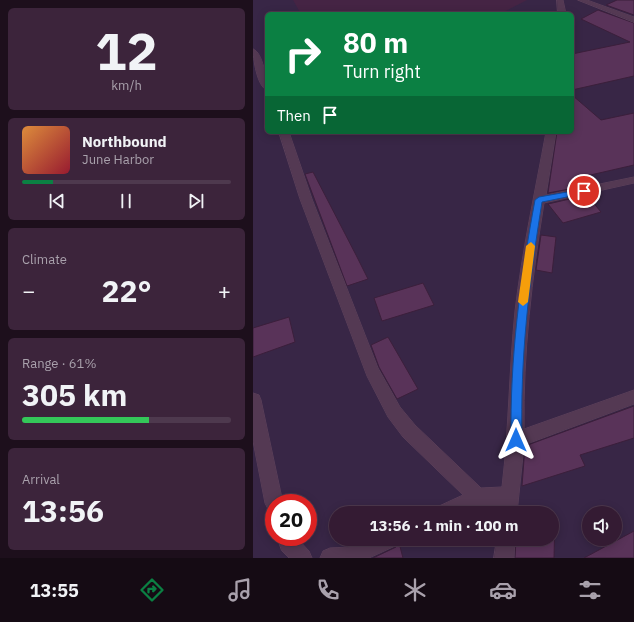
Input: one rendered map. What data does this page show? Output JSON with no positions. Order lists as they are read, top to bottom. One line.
{"page":{"tile":[["12","km/h"],"Climate",["Range · 61%","305 km"],["Arrival","13:56"]],"turn":["80 m","Turn right"],"then":"Then","song":["Northbound","June Harbor"],"heat":["−","22°","+"],"limit":"20","trip":"13:56 · 1 min · 100 m","tabs":"13:55"}}
